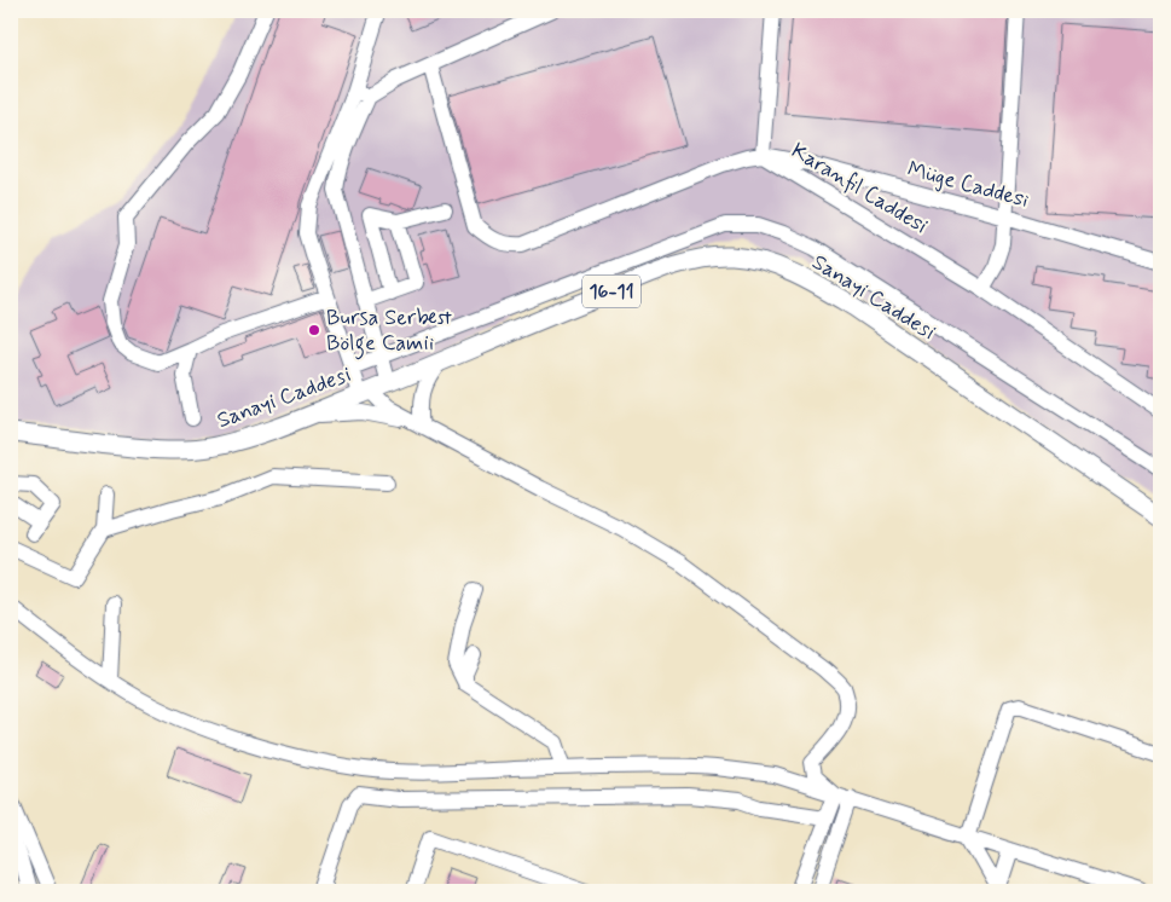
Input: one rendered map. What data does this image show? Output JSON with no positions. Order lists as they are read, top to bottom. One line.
{"streets":{"main road":["16-11","Sanayi Caddesi"],"street":["Müge Caddesi","Karanfil Caddesi"]},"crossings":[["Müge Caddesi","Karanfil Caddesi"]],"places":["Bursa Serbest Bölge Camii"]}
